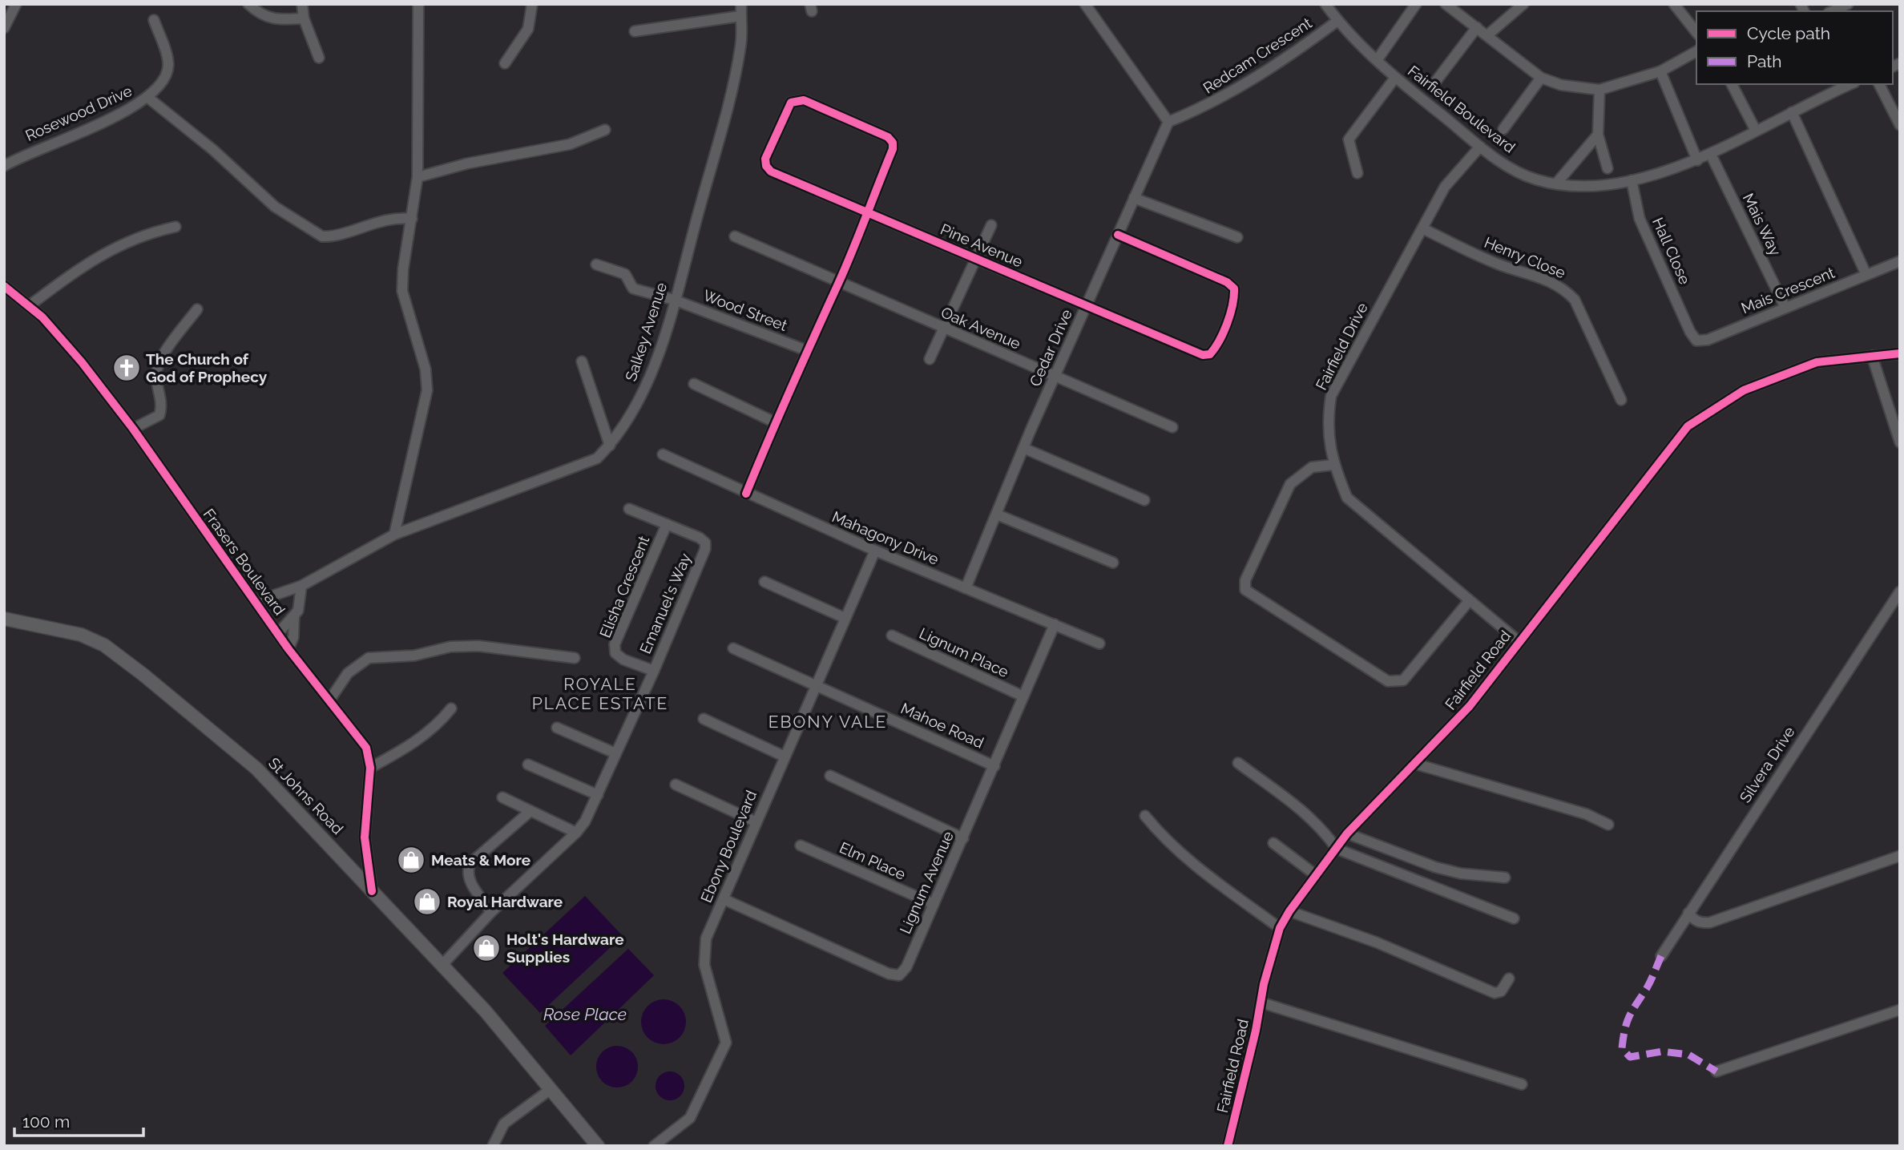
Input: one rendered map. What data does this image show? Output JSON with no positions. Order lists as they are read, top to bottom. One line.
{"streets":{"main road":["St Johns Road"],"street":["Redcam Crescent","Fairfield Boulevard","Rosewood Drive","Mais Way","Pine Avenue","Hall Close","Henry Close","Mais Crescent","Wood Street","Oak Avenue","Salkey Avenue","Fairfield Drive","Cedar Drive","Mahagony Drive","Frasers Boulevard","Elisha Crescent","Emanuel's Way","Lignum Place","Fairfield Road","Mahoe Road","Silvera Drive","Ebony Boulevard","Elm Place","Lignum Avenue"]},"crossings":[["Redcam Crescent","Fairfield Boulevard"],["Redcam Crescent","Cedar Drive"],["Fairfield Boulevard","Mais Way"],["Fairfield Boulevard","Hall Close"],["Fairfield Boulevard","Fairfield Drive"],["Mais Way","Mais Crescent"],["Pine Avenue","Cedar Drive"],["Hall Close","Mais Crescent"],["Henry Close","Fairfield Drive"],["Wood Street","Salkey Avenue"],["Oak Avenue","Cedar Drive"],["Salkey Avenue","Frasers Boulevard"],["Fairfield Drive","Fairfield Road"],["Cedar Drive","Mahagony Drive"],["Mahagony Drive","Ebony Boulevard"],["Mahagony Drive","Lignum Avenue"],["Frasers Boulevard","St Johns Road"],["Elisha Crescent","Emanuel's Way"],["Emanuel's Way","St Johns Road"],["Lignum Place","Lignum Avenue"],["Mahoe Road","Ebony Boulevard"],["Mahoe Road","Lignum Avenue"],["Ebony Boulevard","Lignum Avenue"],["Elm Place","Lignum Avenue"]],"districts":["ROYALE PLACE ESTATE","EBONY VALE"],"water":["Rose Place"],"places":{"church":["The Church of God of Prophecy"],"shop":["Meats & More","Royal Hardware","Holt's Hardware Supplies"]},"legend":["Cycle path","Path"],"scale_bar":"100 m"}
